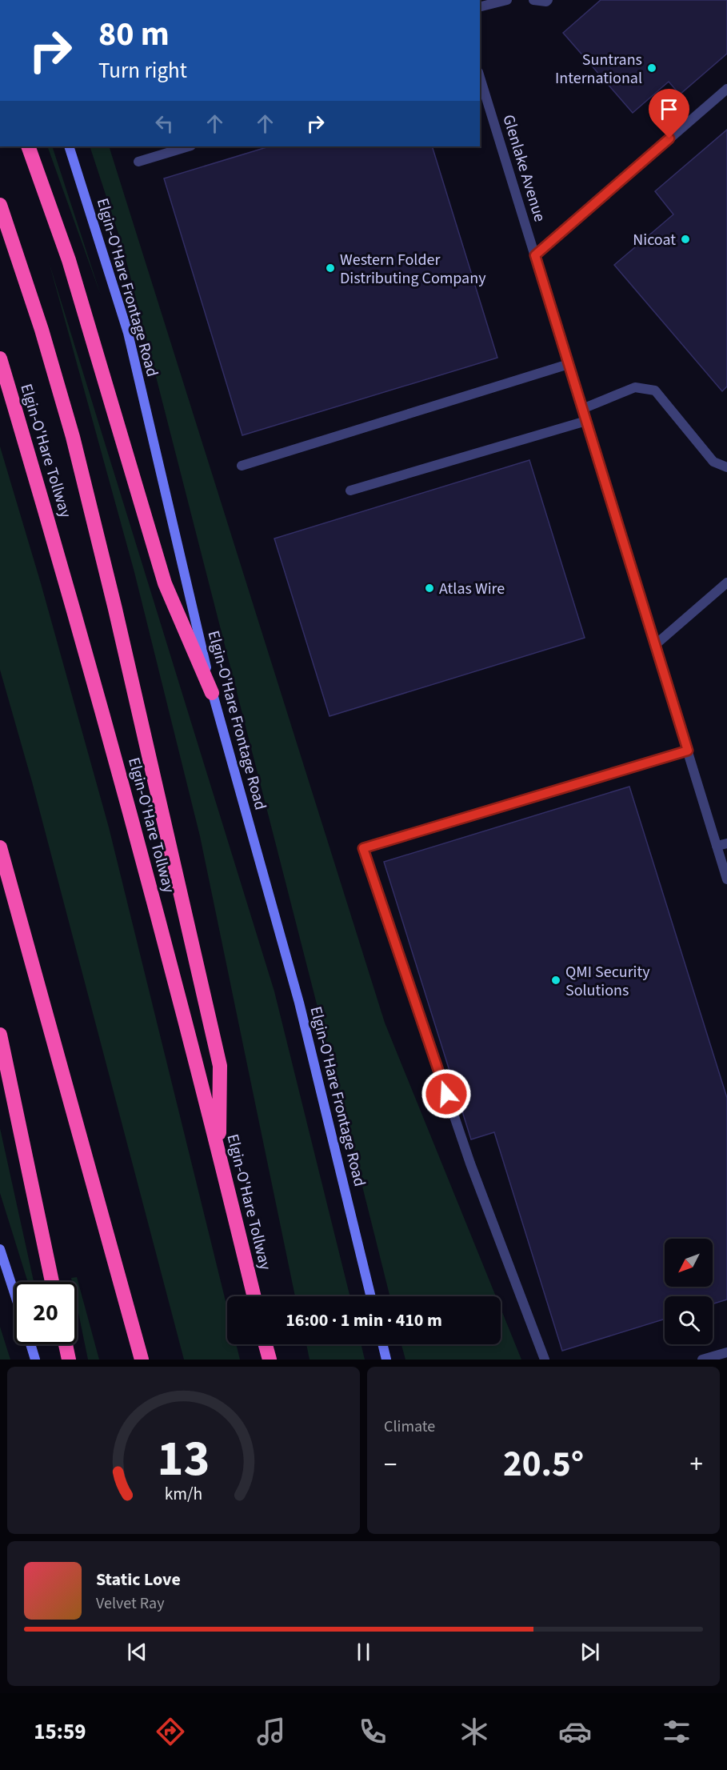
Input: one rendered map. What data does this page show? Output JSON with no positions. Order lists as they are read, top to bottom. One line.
{"streets":{"highway":["Elgin-O'Hare Tollway"],"main road":["Elgin-O'Hare Frontage Road"],"street":["Glenlake Avenue"]},"places":["Suntrans International","Nicoat","Western Folder Distributing Company","Atlas Wire","QMI Security Solutions"],"north":"bottom left","page":{"turn":["80 m","Turn right"],"limit":"20","trip":"16:00 · 1 min · 410 m","tile":"Climate","heat":["−","20.5°","+"],"song":["Static Love","Velvet Ray"],"tabs":"15:59","gauge":["13","km/h"]}}
